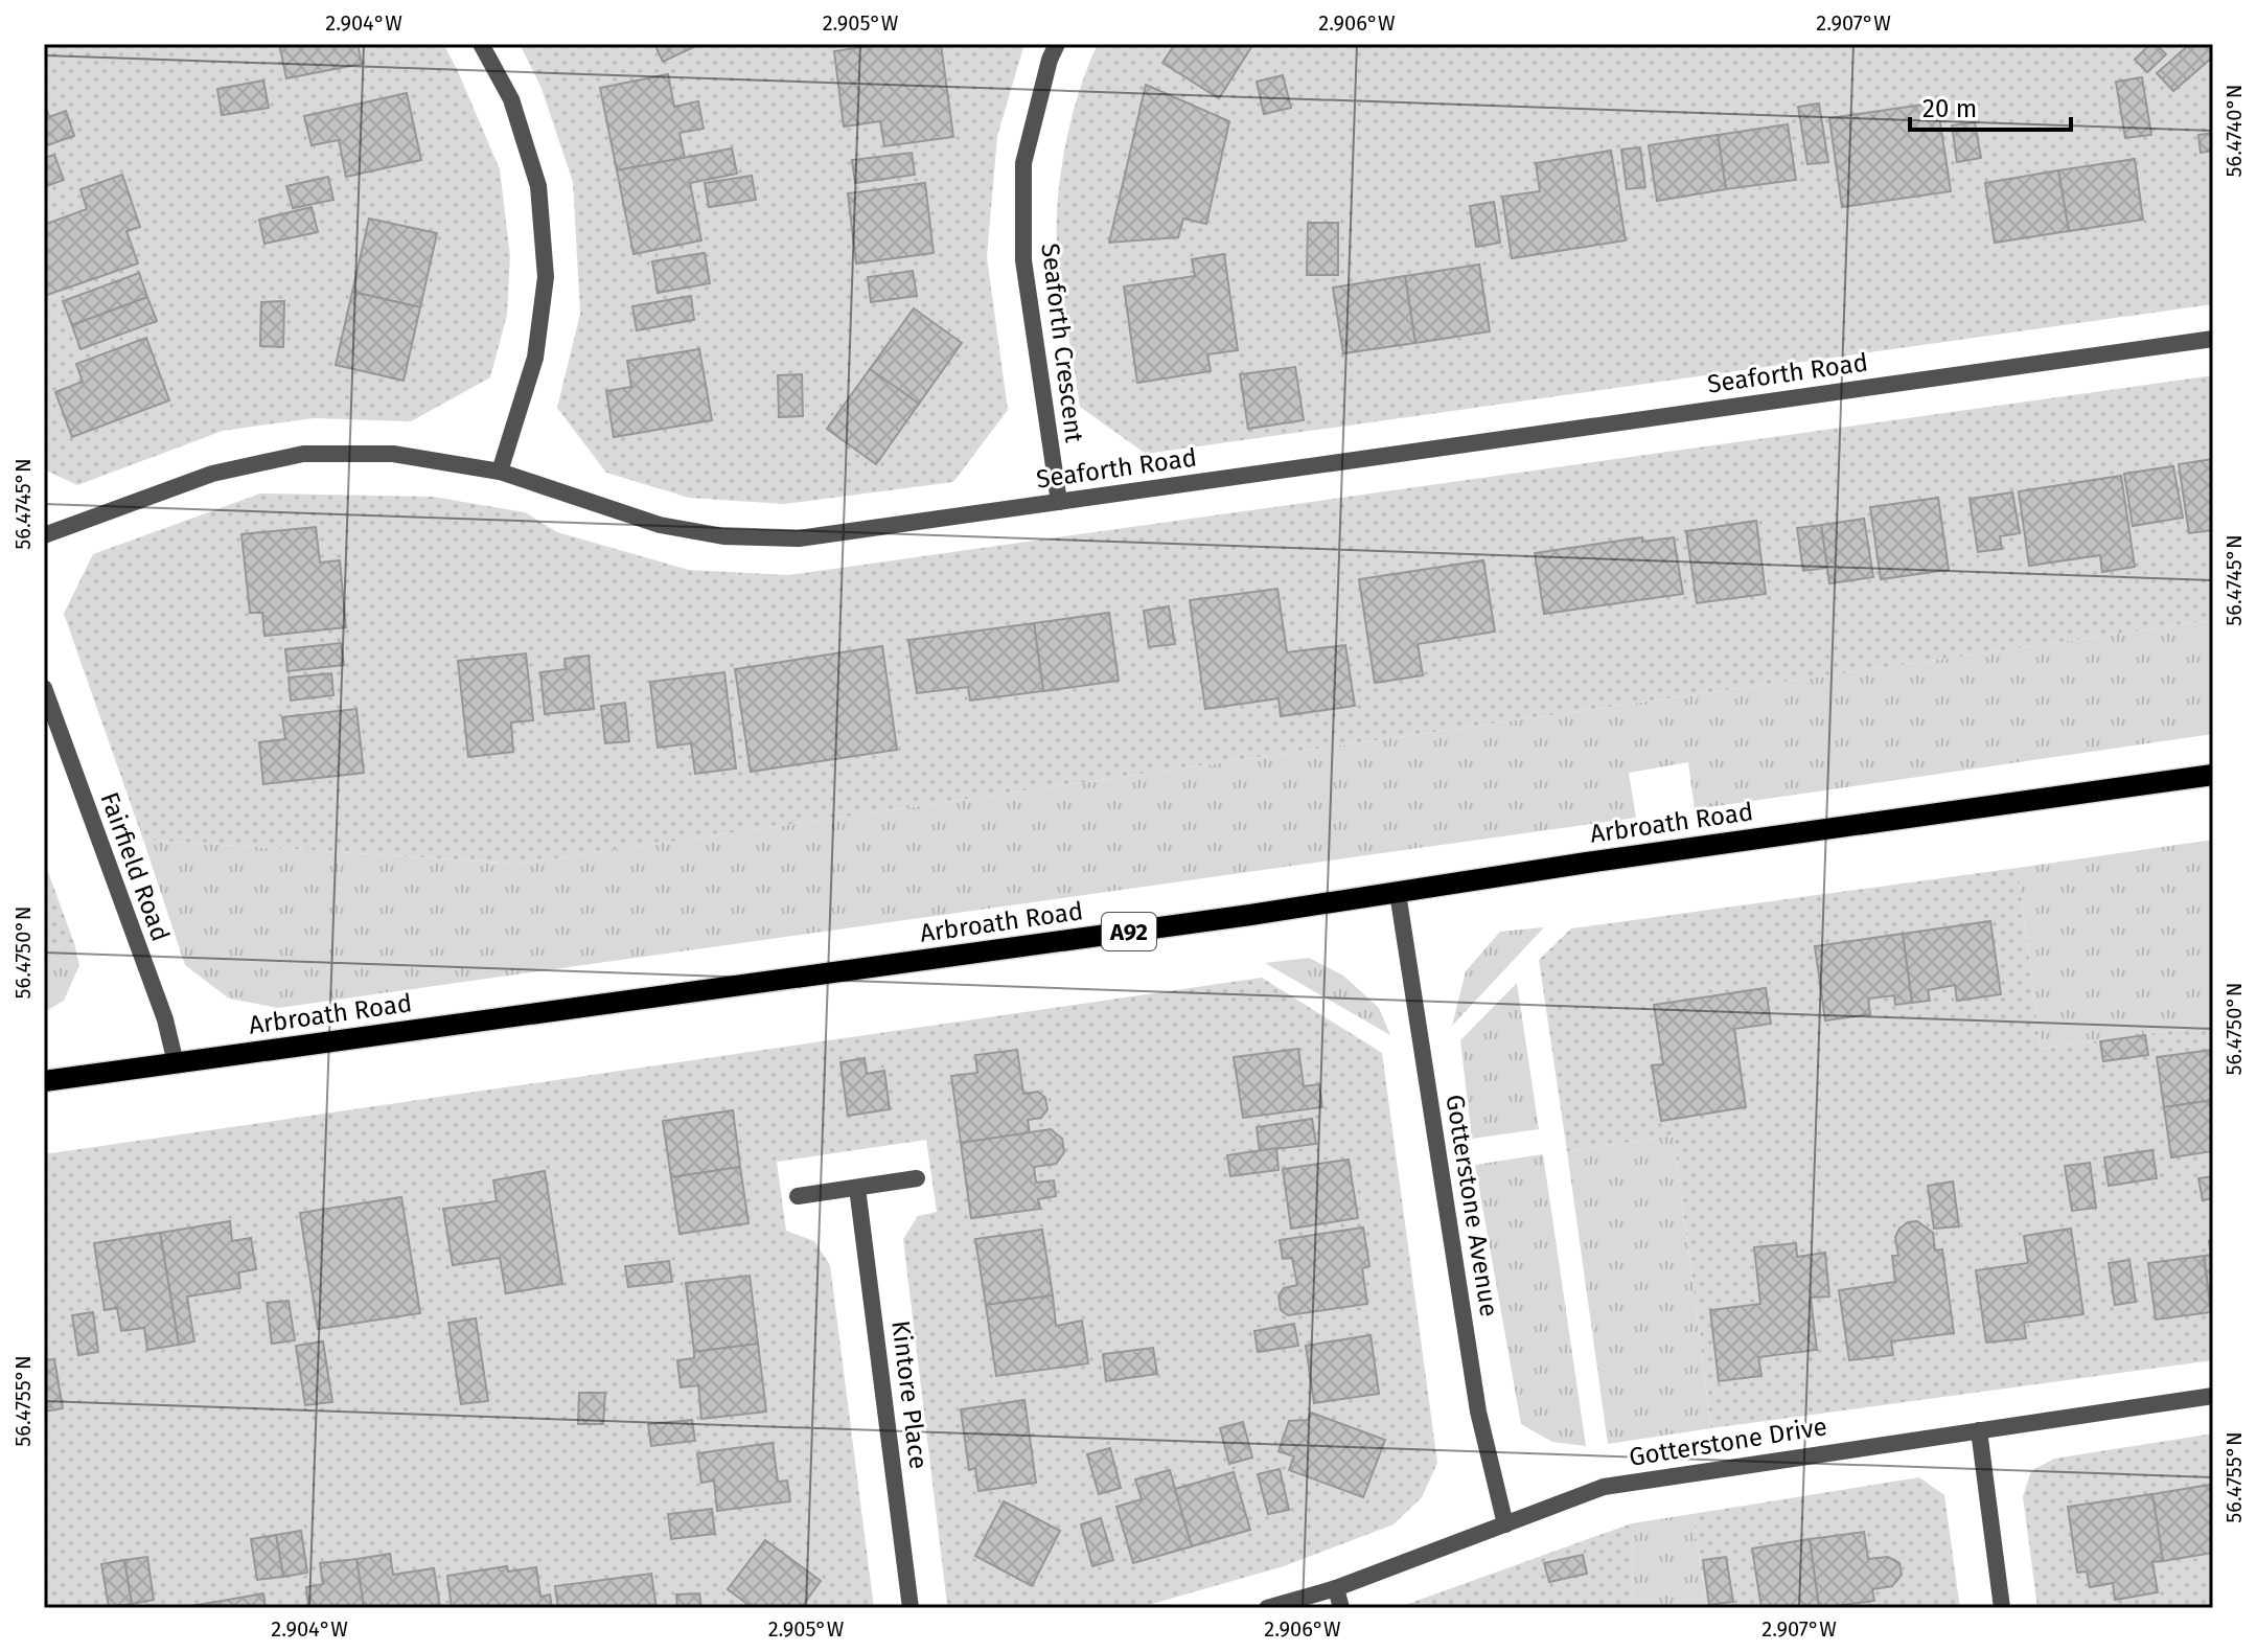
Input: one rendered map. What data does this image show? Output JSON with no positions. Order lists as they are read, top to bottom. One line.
{"streets":{"main road":["Arbroath Road","A92"],"street":["Seaforth Crescent","Seaforth Road","Fairfield Road","Gotterstone Avenue","Kintore Place","Gotterstone Drive"]},"crossings":[["Seaforth Crescent","Seaforth Road"],["Arbroath Road","Fairfield Road"],["Arbroath Road","Gotterstone Avenue"],["Gotterstone Avenue","Gotterstone Drive"]],"scale_bar":"20 m","coordinates":["2.904°W","2.905°W","2.906°W","2.907°W","56.4740°N","56.4745°N","56.4750°N","56.4755°N"]}
